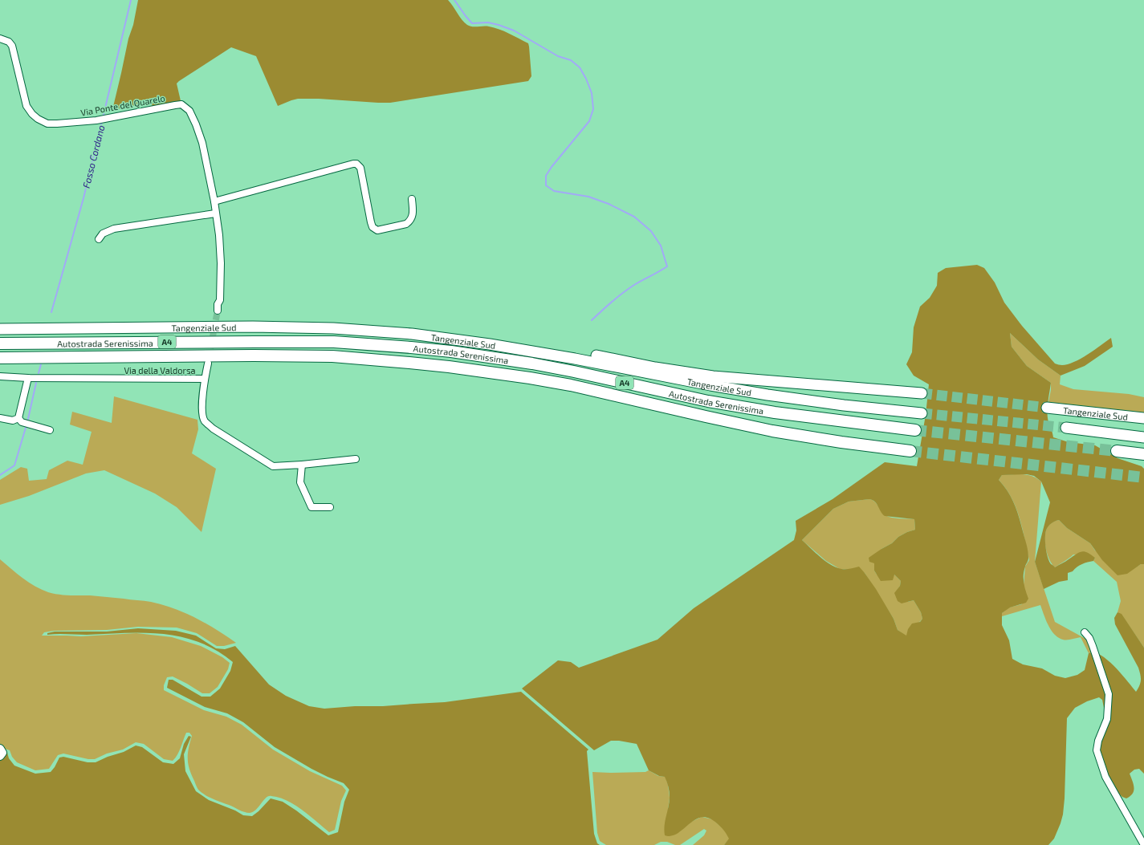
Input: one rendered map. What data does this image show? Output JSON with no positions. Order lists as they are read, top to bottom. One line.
{"streets":{"highway":["Tangenziale Sud","A4","Autostrada Serenissima"],"street":["Via Ponte del Quarelo","Via della Valdorsa"]},"water":["Fosso Cordano"]}
